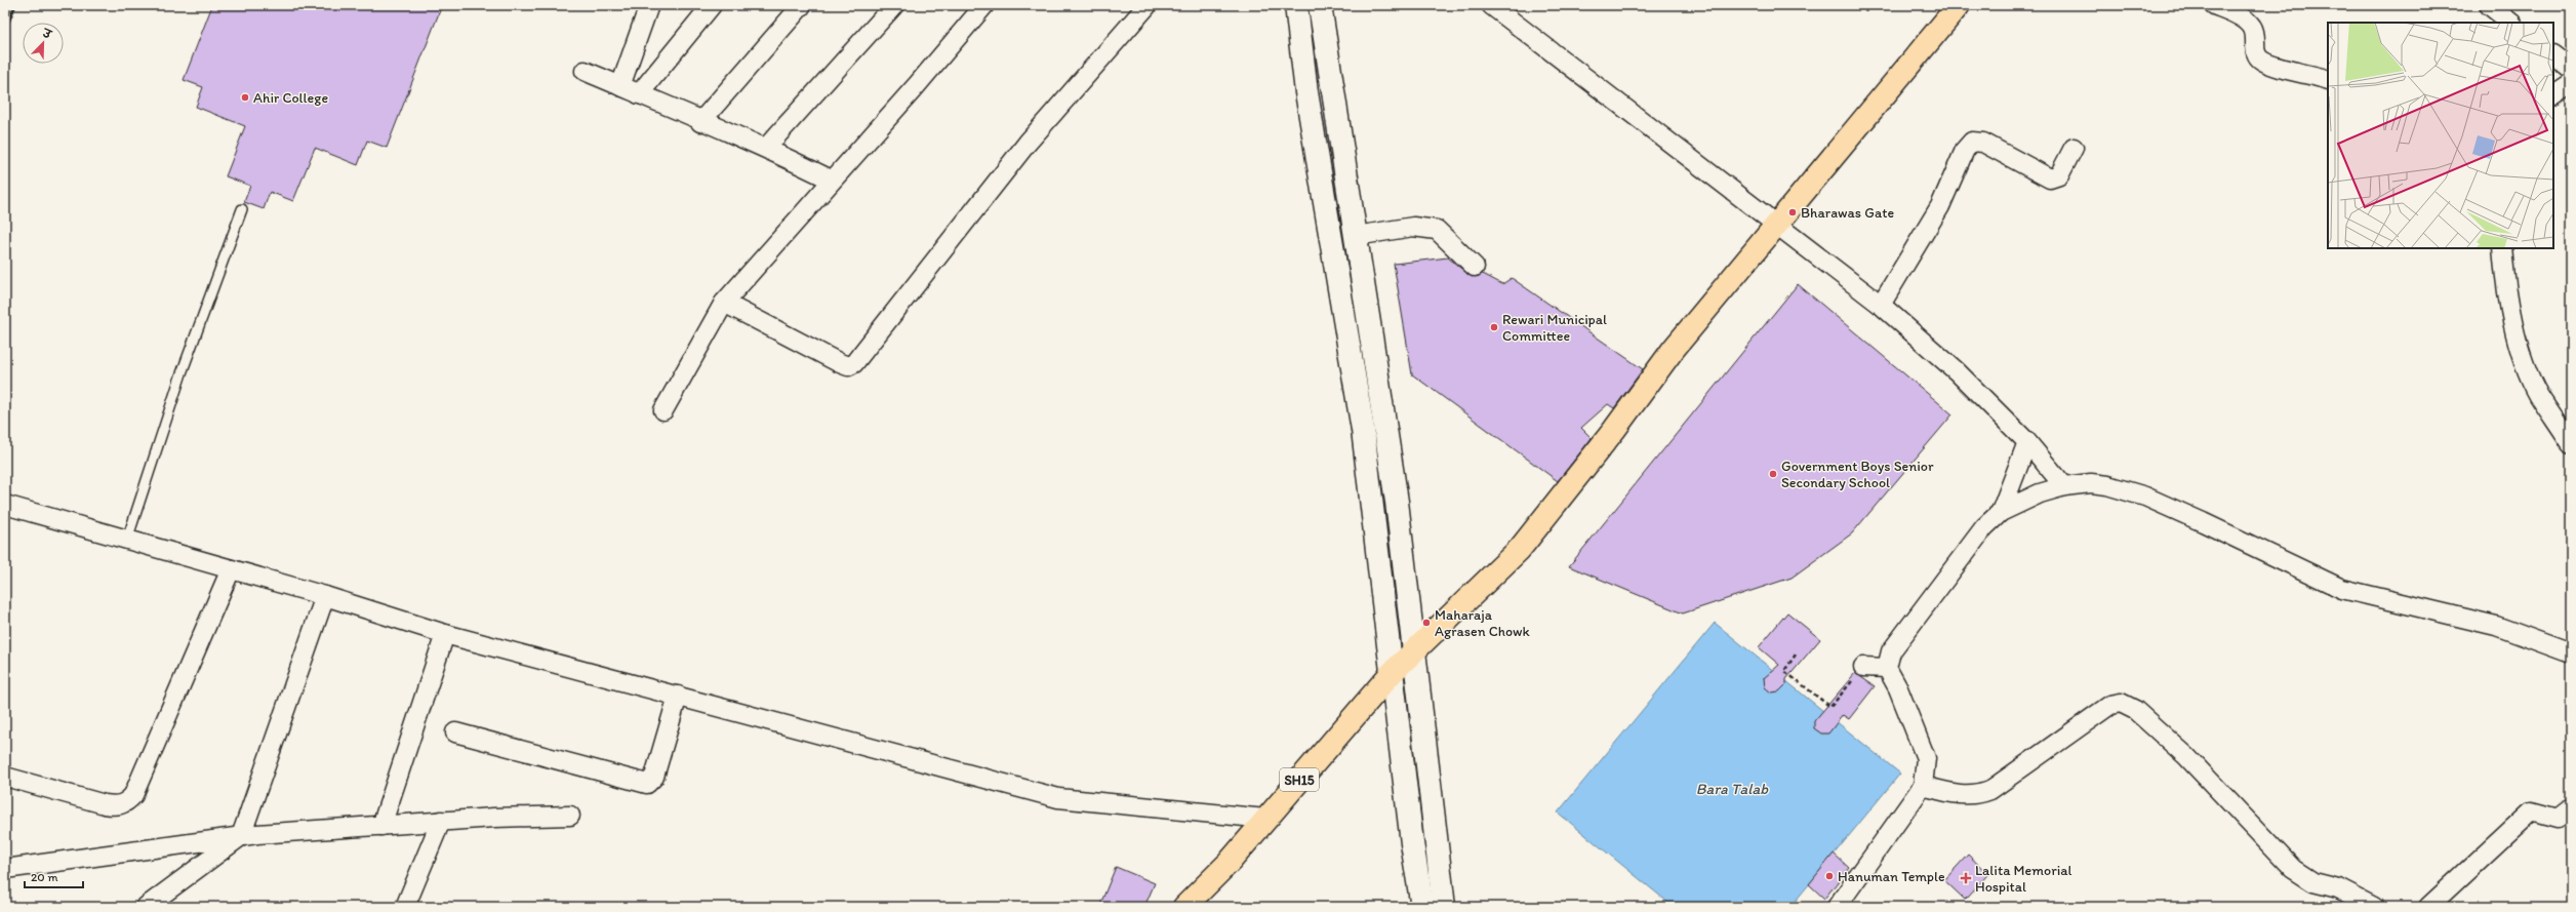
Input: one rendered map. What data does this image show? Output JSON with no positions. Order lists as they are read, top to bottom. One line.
{"streets":{"main road":["SH15"]},"water":["Bara Talab"],"places":{"other":["Ahir College","Bharawas Gate","Rewari Municipal Committee","Government Boys Senior Secondary School","Maharaja Agrasen Chowk","Hanuman Temple"],"health":["Lalita Memorial Hospital"]},"scale_bar":"20 m","north":"top right"}
